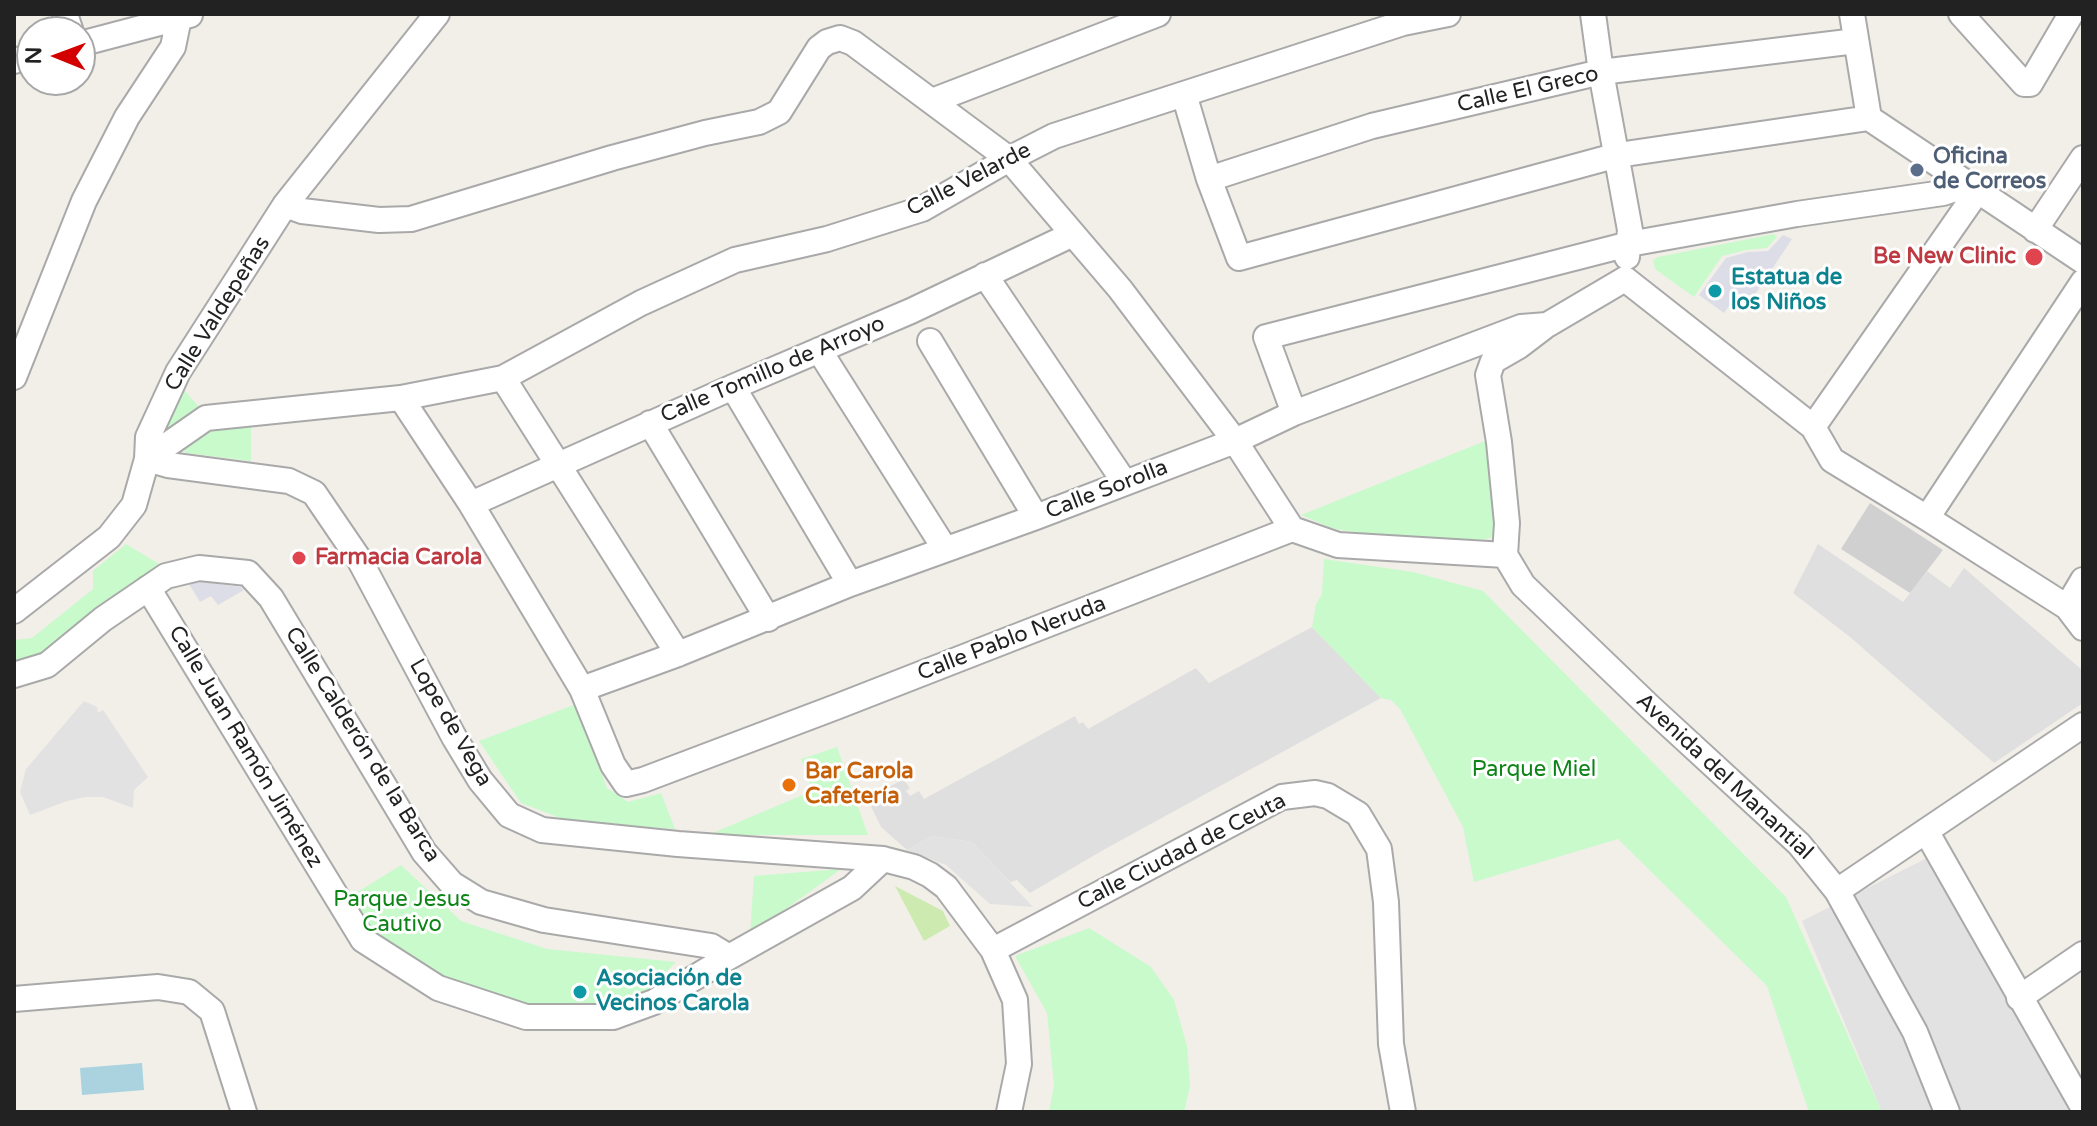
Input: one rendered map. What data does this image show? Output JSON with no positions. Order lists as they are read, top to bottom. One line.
{"streets":{"street":["Calle El Greco","Calle Velarde","Calle Valdepeñas","Calle Tomillo de Arroyo","Calle Sorolla","Calle Pablo Neruda","Lope de Vega","Calle Calderón de la Barca","Calle Juan Ramón Jiménez","Avenida del Manantial","Calle Ciudad de Ceuta"]},"crossings":[["Calle Valdepeñas","Lope de Vega"],["Calle Sorolla","Calle Pablo Neruda"],["Lope de Vega","Calle Juan Ramón Jiménez"],["Lope de Vega","Calle Ciudad de Ceuta"],["Calle Calderón de la Barca","Calle Juan Ramón Jiménez"]],"parks":["Parque Miel","Parque Jesus Cautivo"],"places":["Oficina de Correos","Be New Clinic","Estatua de los Niños","Farmacia Carola","Bar Carola Cafetería","Asociación de Vecinos Carola"],"north":"left"}
